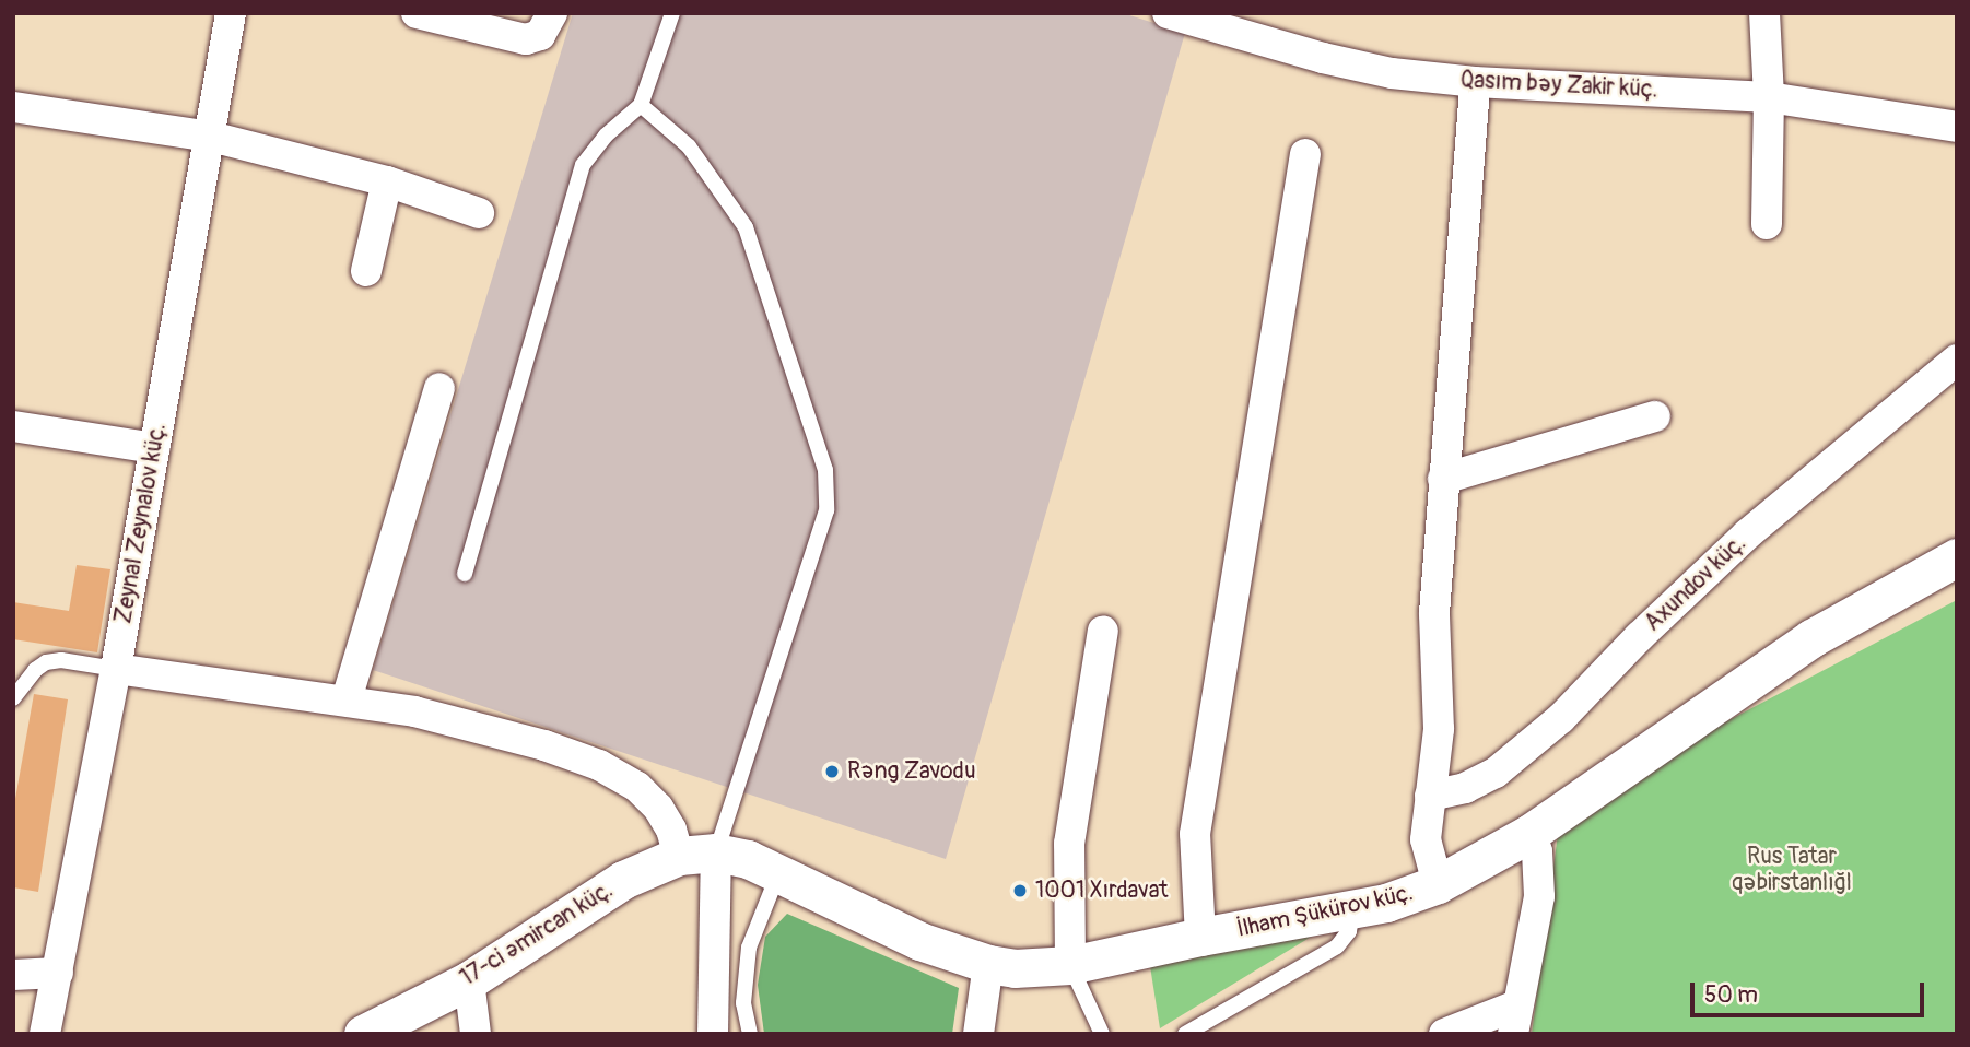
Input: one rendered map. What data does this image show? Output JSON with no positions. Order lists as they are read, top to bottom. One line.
{"streets":{"street":["Qasım bəy Zakir küç.","Zeynal Zeynalov küç.","Axundov küç.","İlham Şükürov küç.","17-ci Əmircan küç."]},"crossings":[["İlham Şükürov küç.","17-ci Əmircan küç."]],"parks":["Rus Tatar qəbirstanlığl"],"places":["Rəng Zavodu","1001 Xırdavat"],"scale_bar":"50 m"}
